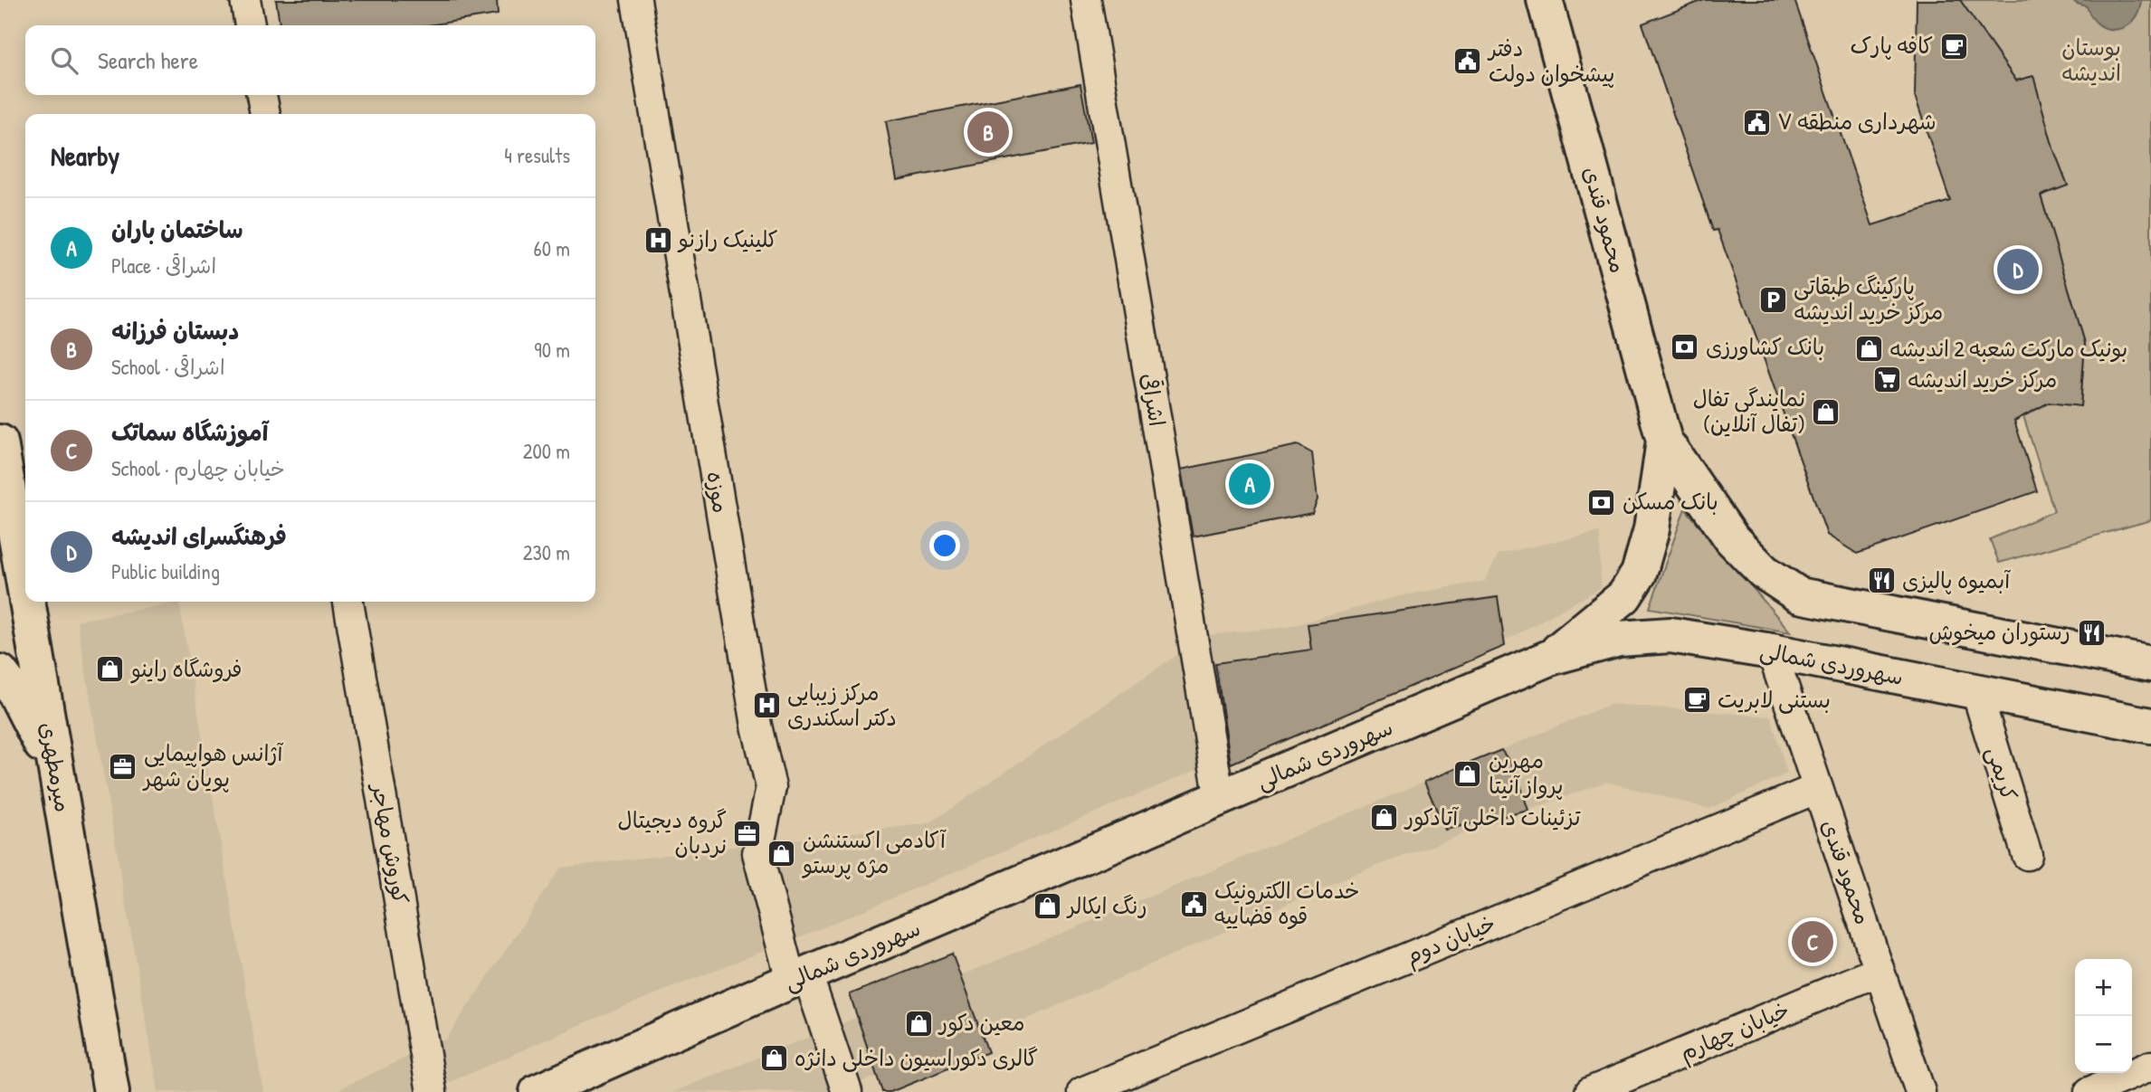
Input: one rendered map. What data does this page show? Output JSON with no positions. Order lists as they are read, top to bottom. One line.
{"streets":{"main road":["محمود قندی","سهروردی شمالی","میرمطهری"],"street":["اشراقی","موزه","کریمی","کوروش مهاجر","خیابان دوم","خیابان چهارم"]},"crossings":[["محمود قندی","سهروردی شمالی"],["محمود قندی","خیابان دوم"],["محمود قندی","خیابان چهارم"],["اشراقی","سهروردی شمالی"],["موزه","سهروردی شمالی"],["سهروردی شمالی","کریمی"]],"parks":["بوستان اندیشه"],"places":{"cafe":["کافه پارک","بستنی لابریت"],"public building":["دفتر پیشخوان دولت","شهرداری منطقه ۷","خدمات الکترونیک قوه قضاییه"],"hospital":["کلینیک رازنو","مرکز زیبایی دکتر اسکندری"],"parking":["پارکینگ طبقاتی مرکز خرید اندیشه"],"bank":["بانک کشاورزی","بانک مسکن"],"shop":["بونیک مارکت شعبه 2 اندیشه","نمایندگی تفال (تفال آنلاین)","فروشگاه راینو","مهرین پرواز آنیتا","تزئینات داخلی آتادکور","آکادمی اکستنشن مژه پرستو","رنگ ایکالر","معین دکور","گالری دکوراسیون داخلی دانژه"],"supermarket":["مرکز خرید اندیشه"],"restaurant":["آبمیوه پالیزی","رستوران میخوش"],"office":["آژانس هواپیمایی پویان شهر","گروه دیجیتال نردبان"]},"page":{"search":"Search here","pins":["B","D","A","C"],"heading":["Nearby","4 results"],"list":[{"mark":"A","name":"ساختمان باران","note":"Place · اشراقی","value":"60 m"},{"mark":"B","name":"دبستان فرزانه","note":"School · اشراقی","value":"90 m"},{"mark":"C","name":"آموزشگاه سماتک","note":"School · خیابان چهارم","value":"200 m"},{"mark":"D","name":"فرهنگسرای اندیشه","note":"Public building","value":"230 m"}],"map_buttons":["+","−"]}}
